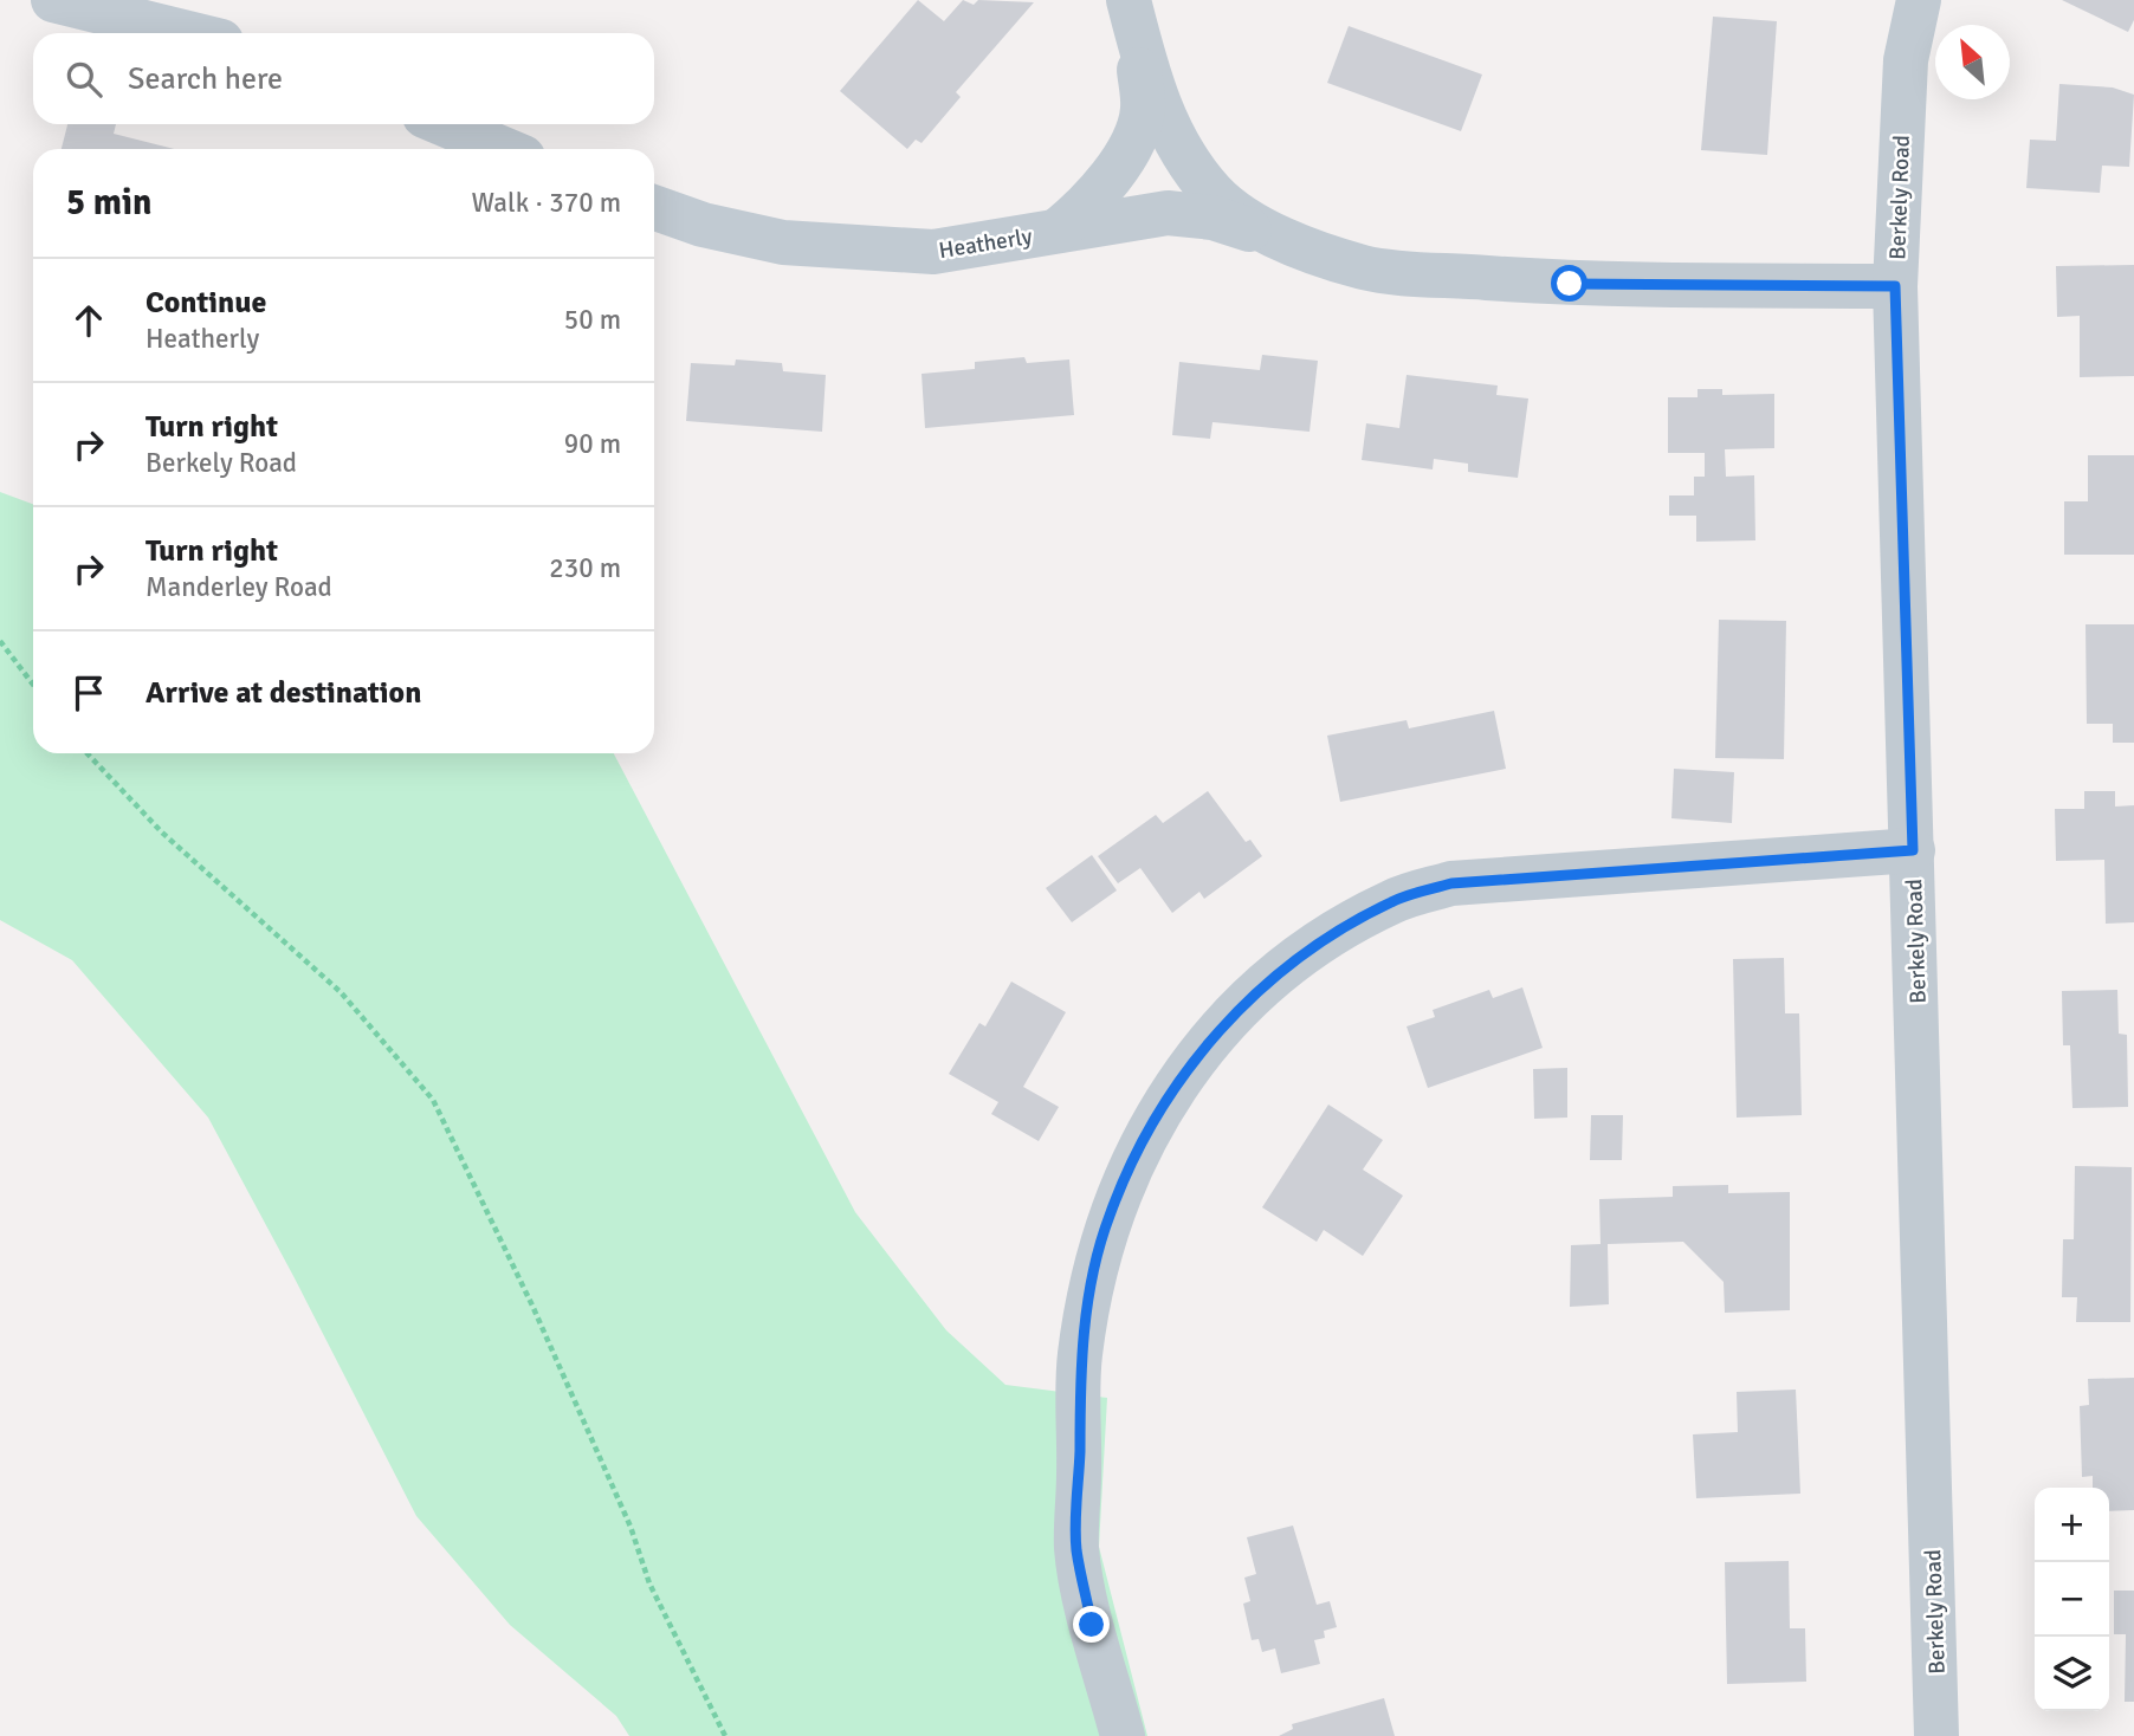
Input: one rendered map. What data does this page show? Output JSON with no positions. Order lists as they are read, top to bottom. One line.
{"streets":{"street":["Berkely Road","Heatherly"]},"crossings":[["Berkely Road","Heatherly"]],"north":"top left","page":{"search":"Search here","heading":["5 min","Walk · 370 m"],"list":[["Continue","Heatherly","50 m"],["Turn right","Berkely Road","90 m"],["Turn right","Manderley Road","230 m"],"Arrive at destination"],"map_buttons":["+","−"]}}
